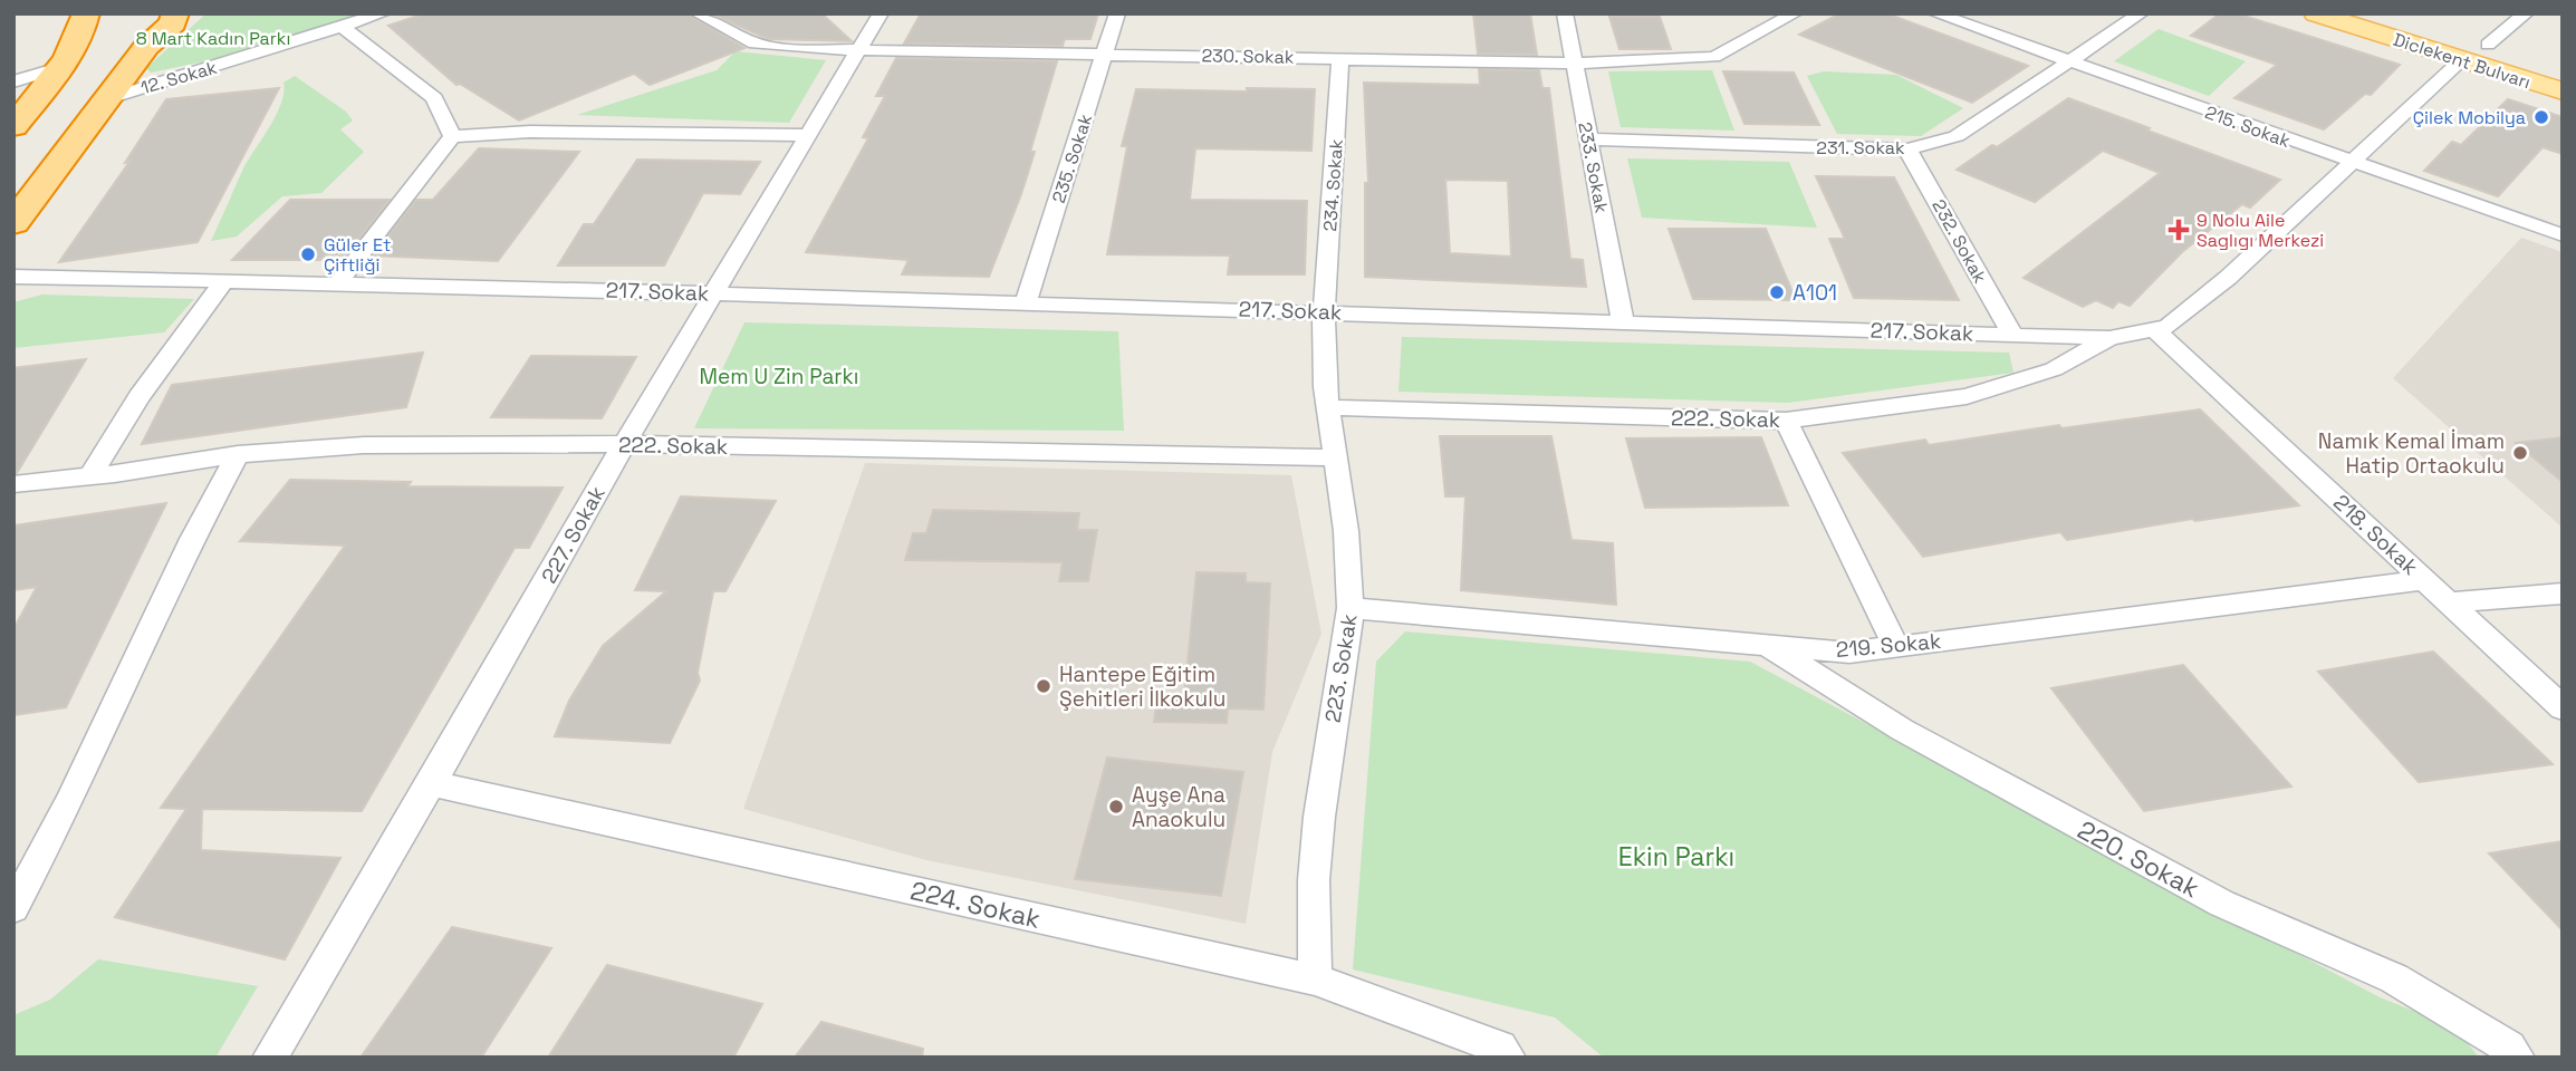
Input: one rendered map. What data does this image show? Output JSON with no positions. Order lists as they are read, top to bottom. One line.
{"streets":{"main road":["Diclekent Bulvarı"],"street":["230. Sokak","12. Sokak","215. Sokak","231. Sokak","235. Sokak","233. Sokak","234. Sokak","232. Sokak","217. Sokak","222. Sokak","227. Sokak","218. Sokak","219. Sokak","223. Sokak","220. Sokak","224. Sokak"]},"crossings":[["230. Sokak","235. Sokak"],["230. Sokak","233. Sokak"],["230. Sokak","234. Sokak"],["230. Sokak","227. Sokak"],["Diclekent Bulvarı","217. Sokak"],["215. Sokak","231. Sokak"],["215. Sokak","217. Sokak"],["231. Sokak","233. Sokak"],["231. Sokak","232. Sokak"],["235. Sokak","217. Sokak"],["233. Sokak","217. Sokak"],["234. Sokak","217. Sokak"],["234. Sokak","223. Sokak"],["232. Sokak","217. Sokak"],["217. Sokak","222. Sokak"],["217. Sokak","227. Sokak"],["217. Sokak","218. Sokak"],["217. Sokak","223. Sokak"],["222. Sokak","227. Sokak"],["222. Sokak","223. Sokak"],["227. Sokak","224. Sokak"],["218. Sokak","219. Sokak"],["219. Sokak","223. Sokak"],["219. Sokak","220. Sokak"],["223. Sokak","224. Sokak"]],"parks":["8 Mart Kadın Parkı","Mem U Zin Parkı","Ekin Parkı"],"places":{"other":["Çilek Mobilya","Güler Et Çiftliği","A101","Namık Kemal İmam Hatip Ortaokulu","Hantepe Eğitim Şehitleri İlkokulu","Ayşe Ana Anaokulu"],"health":["9 Nolu Aile Saglıgı Merkezi"]}}
